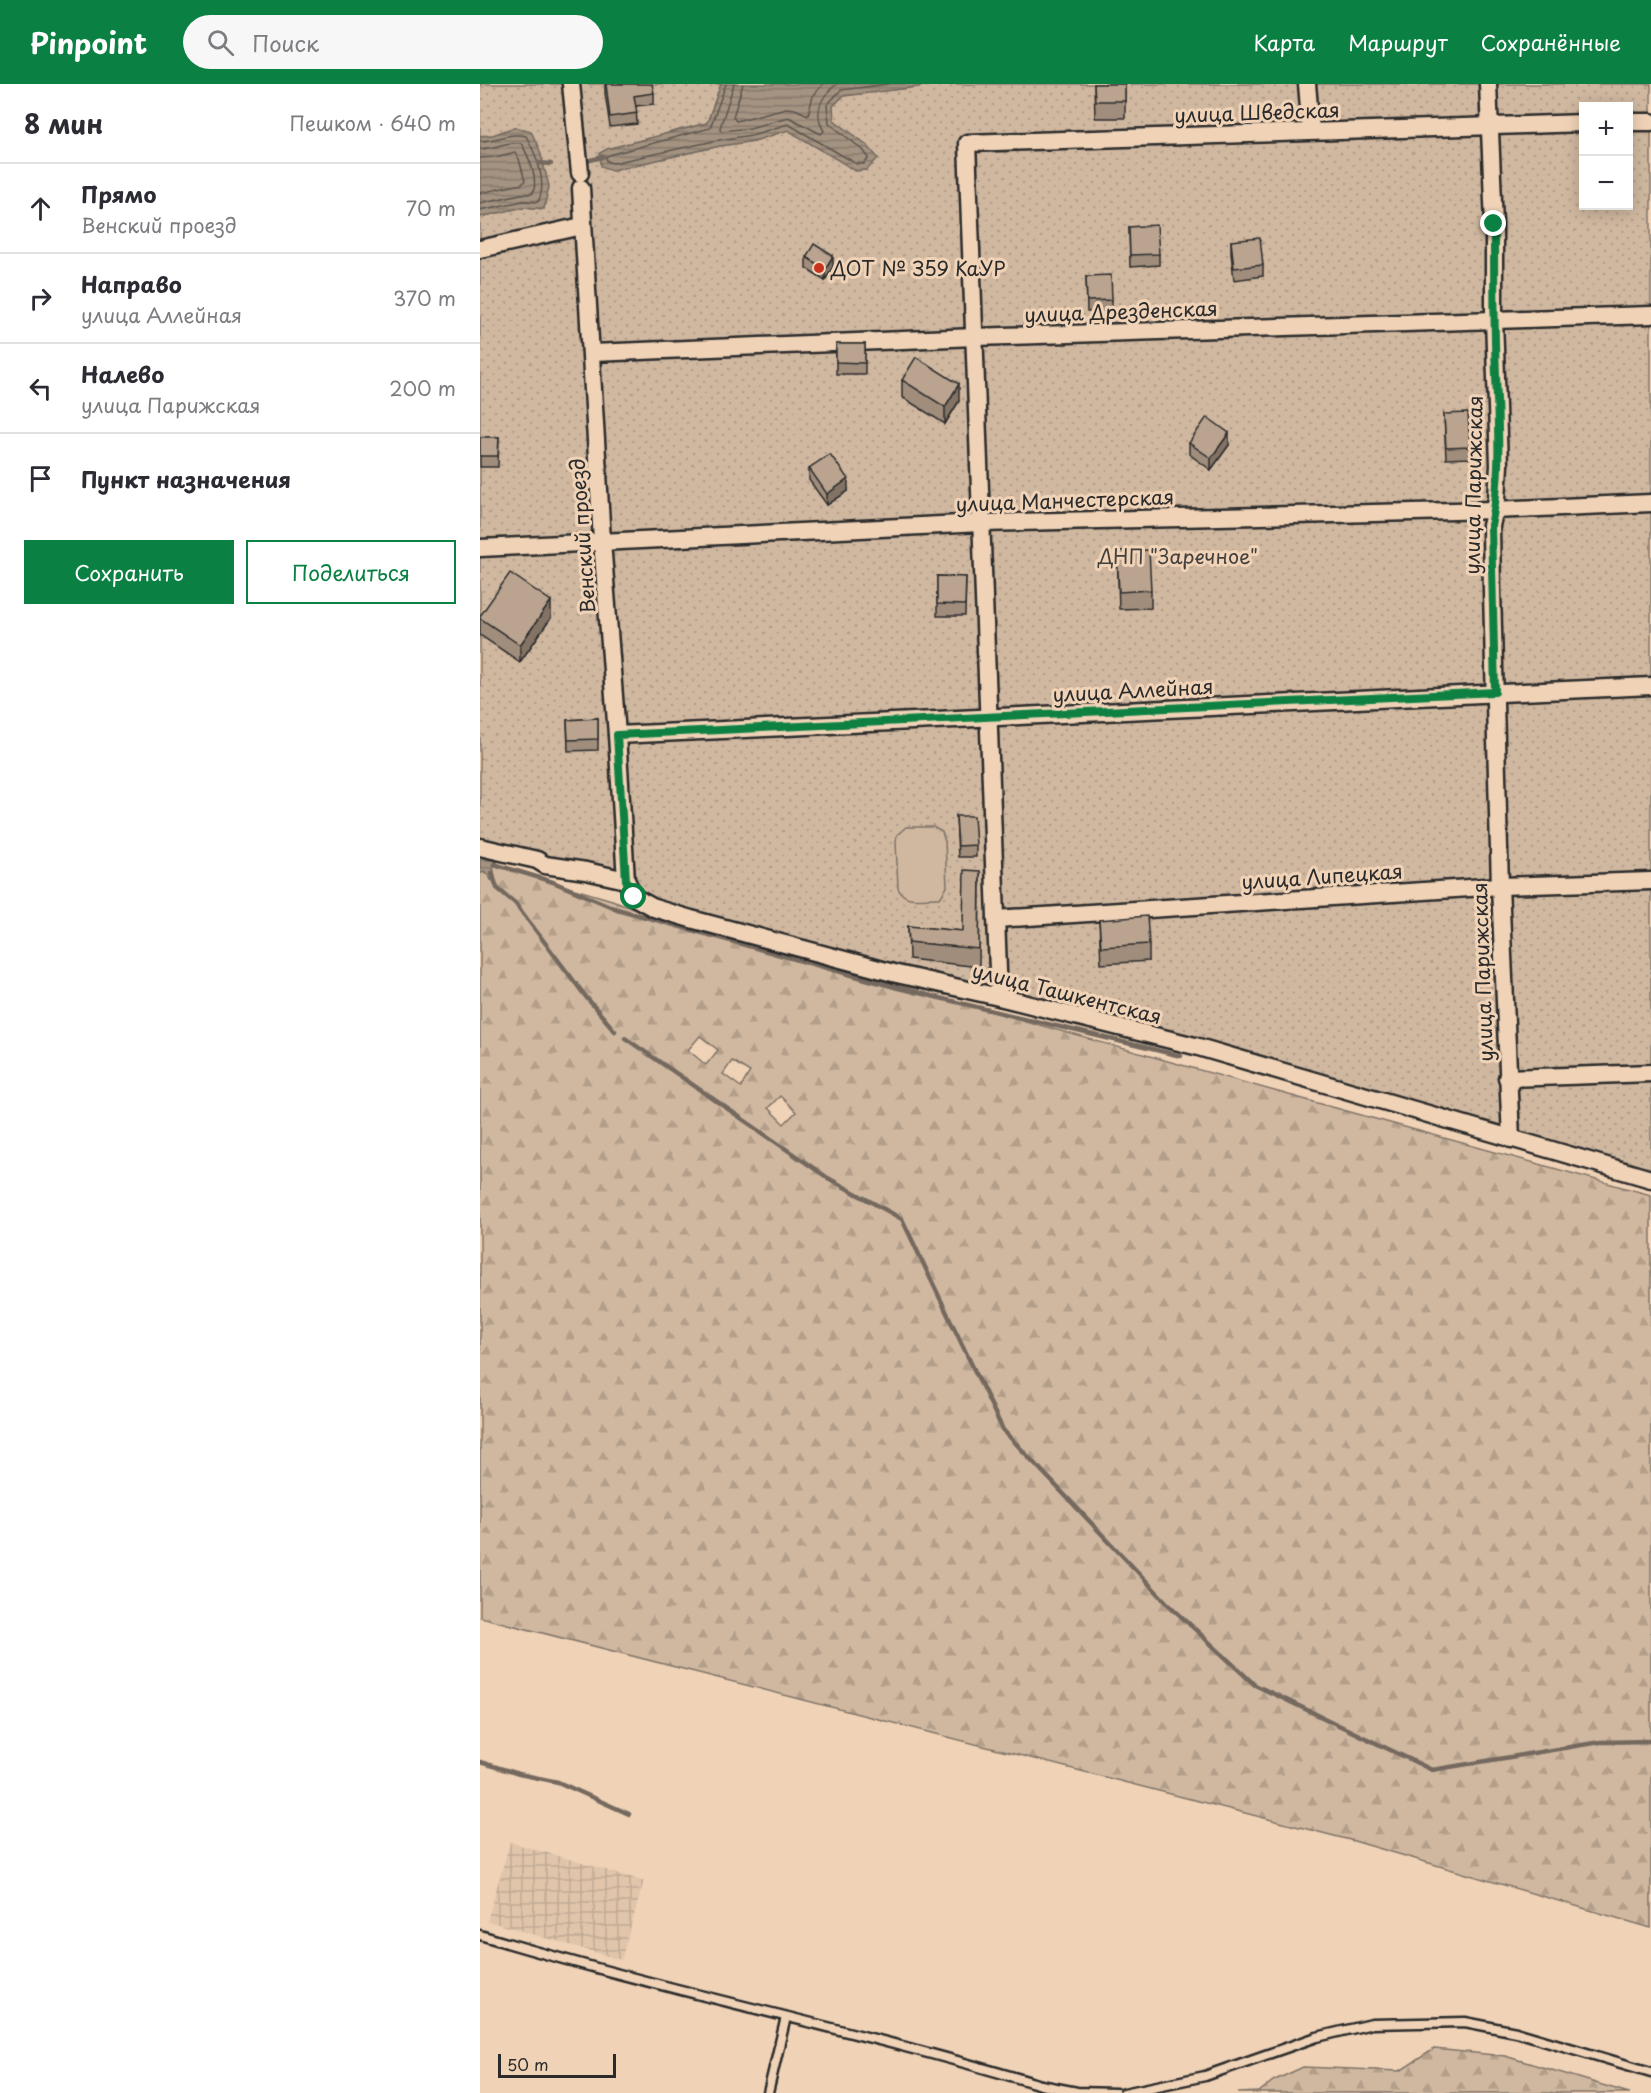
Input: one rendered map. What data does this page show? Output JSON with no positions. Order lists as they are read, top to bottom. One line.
{"streets":{"street":["улица Шведская","улица Дрезденская","улица Парижская","улица Манчестерская","Венский проезд","улица Аллейная","улица Липецкая","улица Ташкентская"]},"crossings":[["улица Шведская","улица Дрезденская"],["улица Шведская","улица Парижская"],["улица Дрезденская","улица Парижская"],["улица Дрезденская","Венский проезд"],["улица Парижская","улица Манчестерская"],["улица Парижская","улица Аллейная"],["улица Парижская","улица Липецкая"],["улица Парижская","улица Ташкентская"],["улица Манчестерская","Венский проезд"],["Венский проезд","улица Аллейная"],["Венский проезд","улица Ташкентская"]],"parks":["ДНП \"Заречное\""],"places":["ДОТ № 359 КаУР"],"scale_bar":"50 m","page":{"header":"Pinpoint","search":"Поиск","nav":["Карта","Маршрут","Сохранённые"],"heading":["8 мин","Пешком · 640 m"],"map_buttons":["+","−"],"list":[["Прямо","Венский проезд","70 m"],["Направо","улица Аллейная","370 m"],["Налево","улица Парижская","200 m"],"Пункт назначения"],"buttons":["Сохранить","Поделиться"],"scale":"50 m"}}
